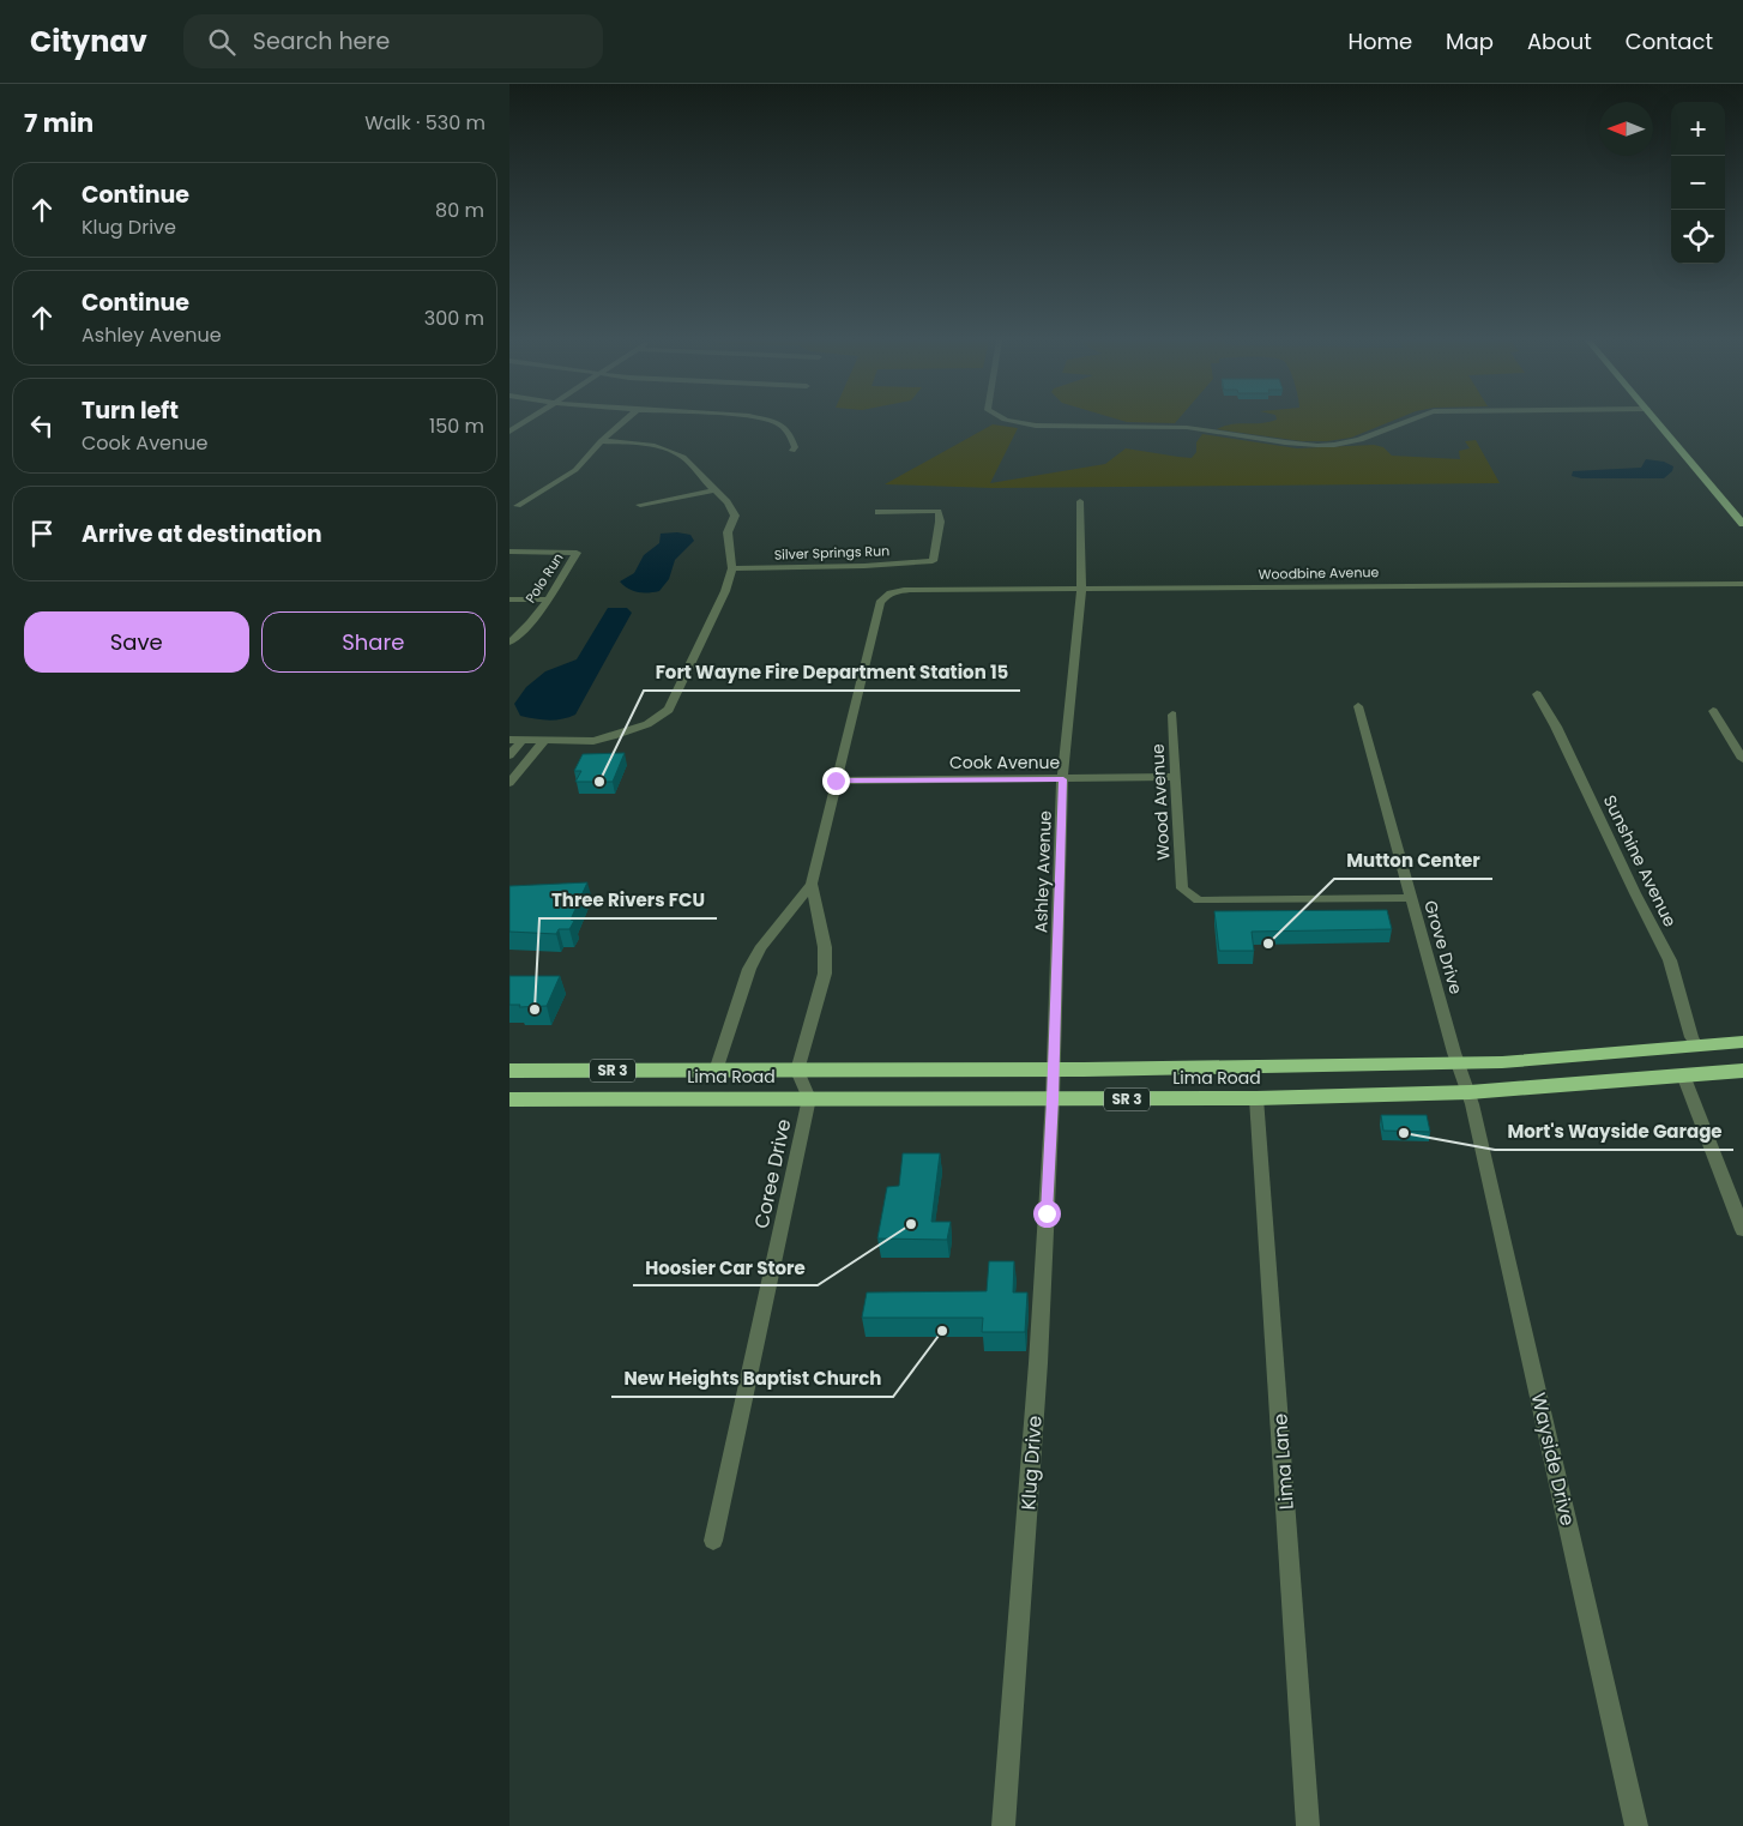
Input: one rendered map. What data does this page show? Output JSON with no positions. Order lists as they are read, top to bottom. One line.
{"streets":{"highway":["SR 3","Lima Road"],"street":["Silver Springs Run","Woodbine Avenue","Polo Run","Cook Avenue","Wood Avenue","Sunshine Avenue","Ashley Avenue","Grove Drive","Coree Drive","Wayside Drive","Lima Lane","Klug Drive"]},"crossings":[["Woodbine Avenue","Cook Avenue"],["Woodbine Avenue","Ashley Avenue"],["Cook Avenue","Wood Avenue"],["Cook Avenue","Ashley Avenue"],["Wood Avenue","Grove Drive"],["Sunshine Avenue","Lima Road"],["Ashley Avenue","Lima Road"],["Ashley Avenue","Klug Drive"],["Grove Drive","Lima Road"],["Grove Drive","Wayside Drive"],["Lima Road","Coree Drive"],["Lima Road","Wayside Drive"],["Lima Road","Lima Lane"],["Lima Road","Klug Drive"]],"places":["Fort Wayne Fire Department Station 15","Mutton Center","Three Rivers FCU","Mort's Wayside Garage","Hoosier Car Store","New Heights Baptist Church"],"north":"left","page":{"header":"Citynav","search":"Search here","nav":["Home","Map","About","Contact"],"heading":["7 min","Walk · 530 m"],"map_buttons":["+","−"],"list":[["Continue","Klug Drive","80 m"],["Continue","Ashley Avenue","300 m"],["Turn left","Cook Avenue","150 m"],"Arrive at destination"],"buttons":["Save","Share"]}}
